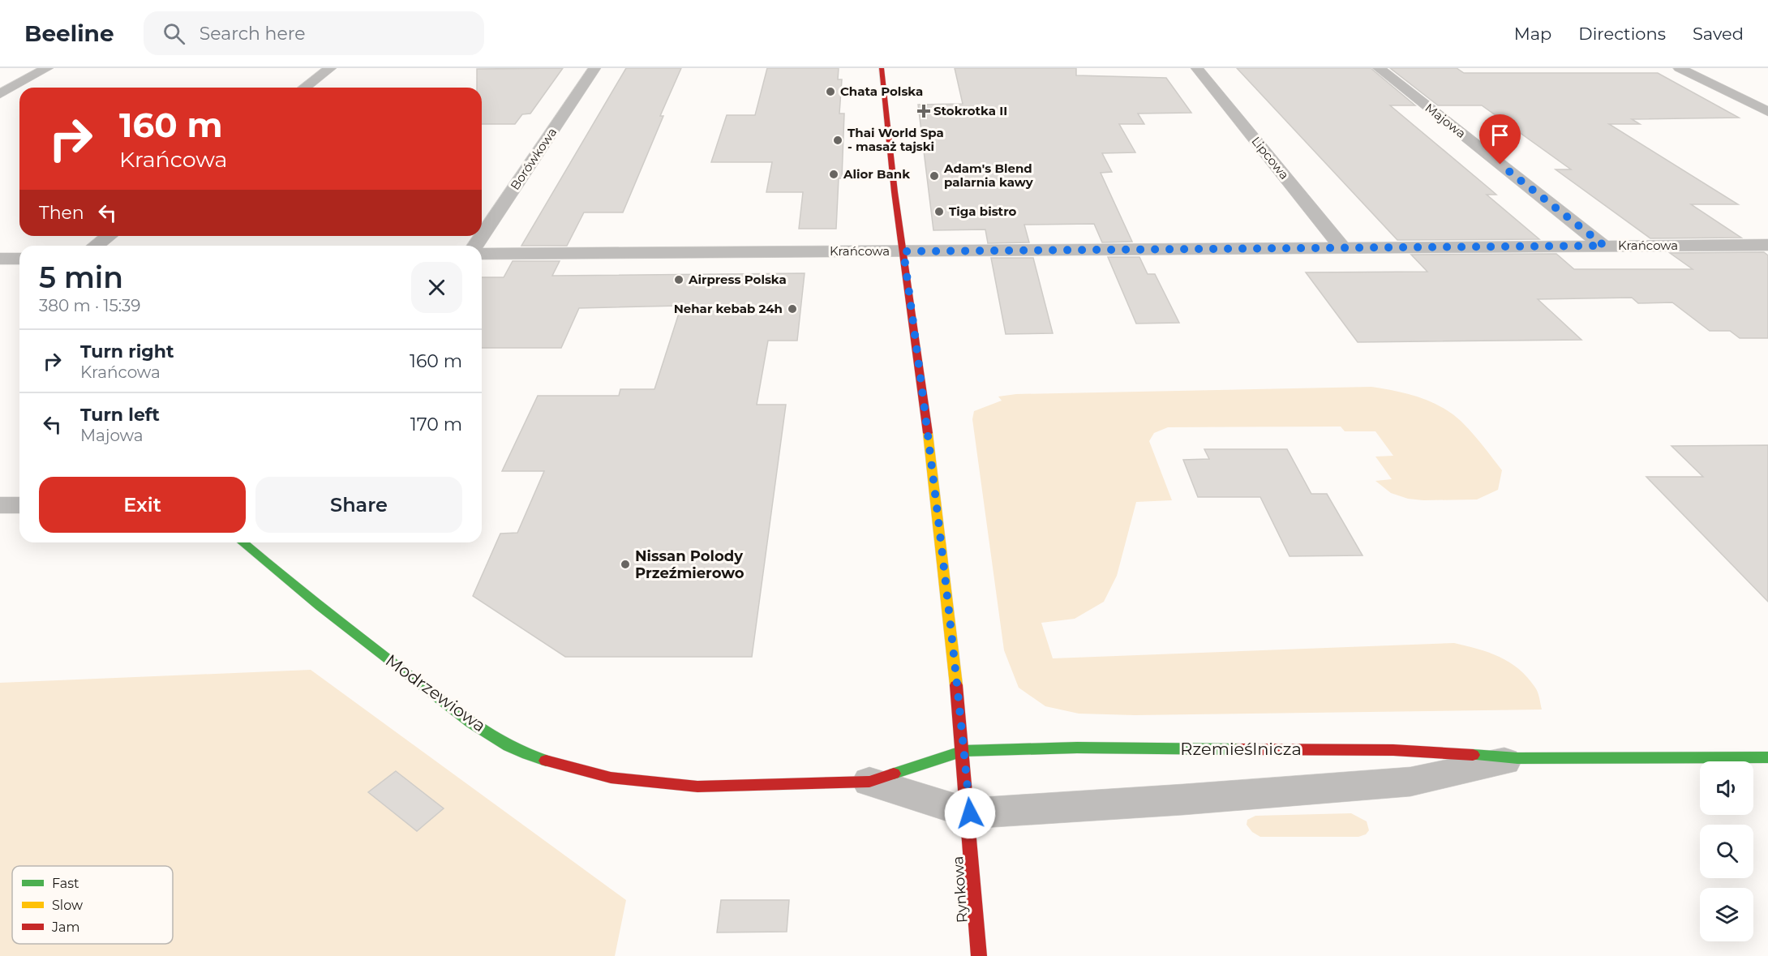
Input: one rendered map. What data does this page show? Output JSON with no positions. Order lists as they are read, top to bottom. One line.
{"streets":{"street":["Majowa","Lipcowa","Borówkowa","Krańcowa","Modrzewiowa","Rzemieślnicza","Rynkowa"]},"crossings":[["Majowa","Krańcowa"],["Lipcowa","Krańcowa"],["Krańcowa","Rynkowa"],["Modrzewiowa","Rzemieślnicza"],["Modrzewiowa","Rynkowa"],["Rzemieślnicza","Rynkowa"]],"places":{"other":["Chata Polska","Thai World Spa - masaż tajski","Alior Bank","Adam's Blend palarnia kawy","Tiga bistro","Airpress Polska","Nehar kebab 24h","Nissan Polody Przeźmierowo"],"health":["Stokrotka II"]},"legend":["Fast","Slow","Jam"],"page":{"header":"Beeline","search":"Search here","nav":["Map","Directions","Saved"],"turn":["160 m","Krańcowa"],"then":"Then","heading":["5 min","380 m · 15:39"],"list":[{"name":"Turn right","note":"Krańcowa","value":"160 m"},{"name":"Turn left","note":"Majowa","value":"170 m"}],"buttons":["Exit","Share"]}}
